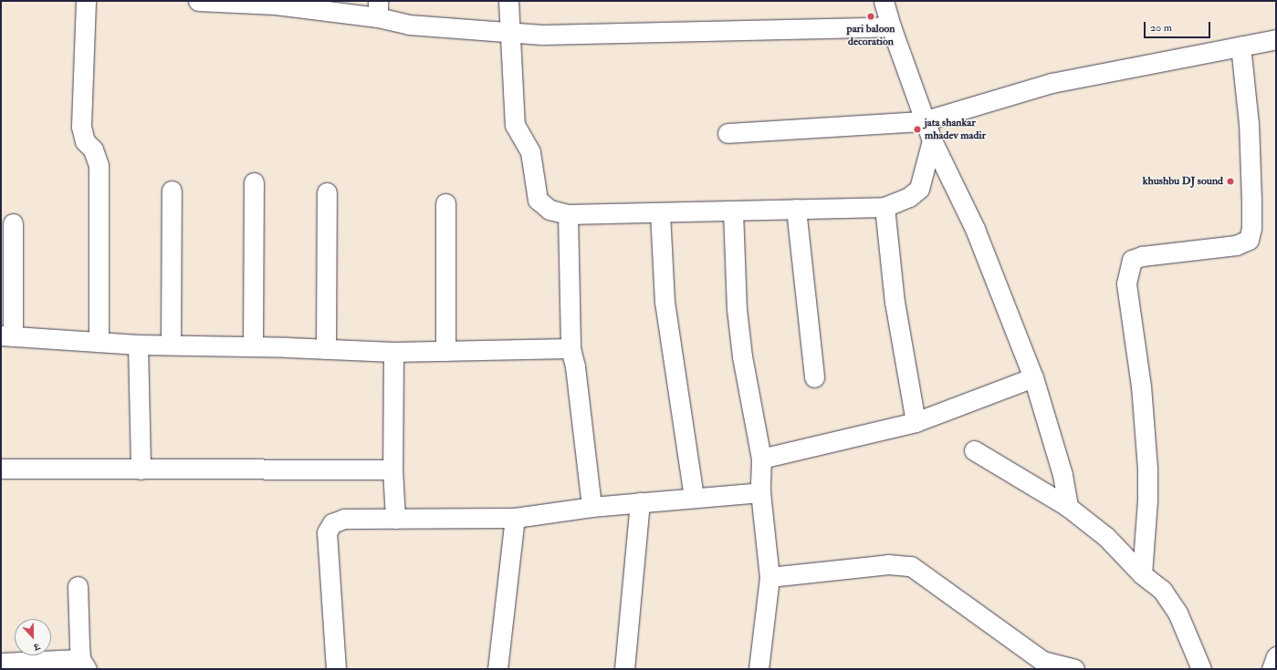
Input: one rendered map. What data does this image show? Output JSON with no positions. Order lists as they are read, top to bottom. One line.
{"places":["pari baloon decoration","jata shankar mhadev madir","khushbu DJ sound"],"scale_bar":"20 m","north":"bottom"}
